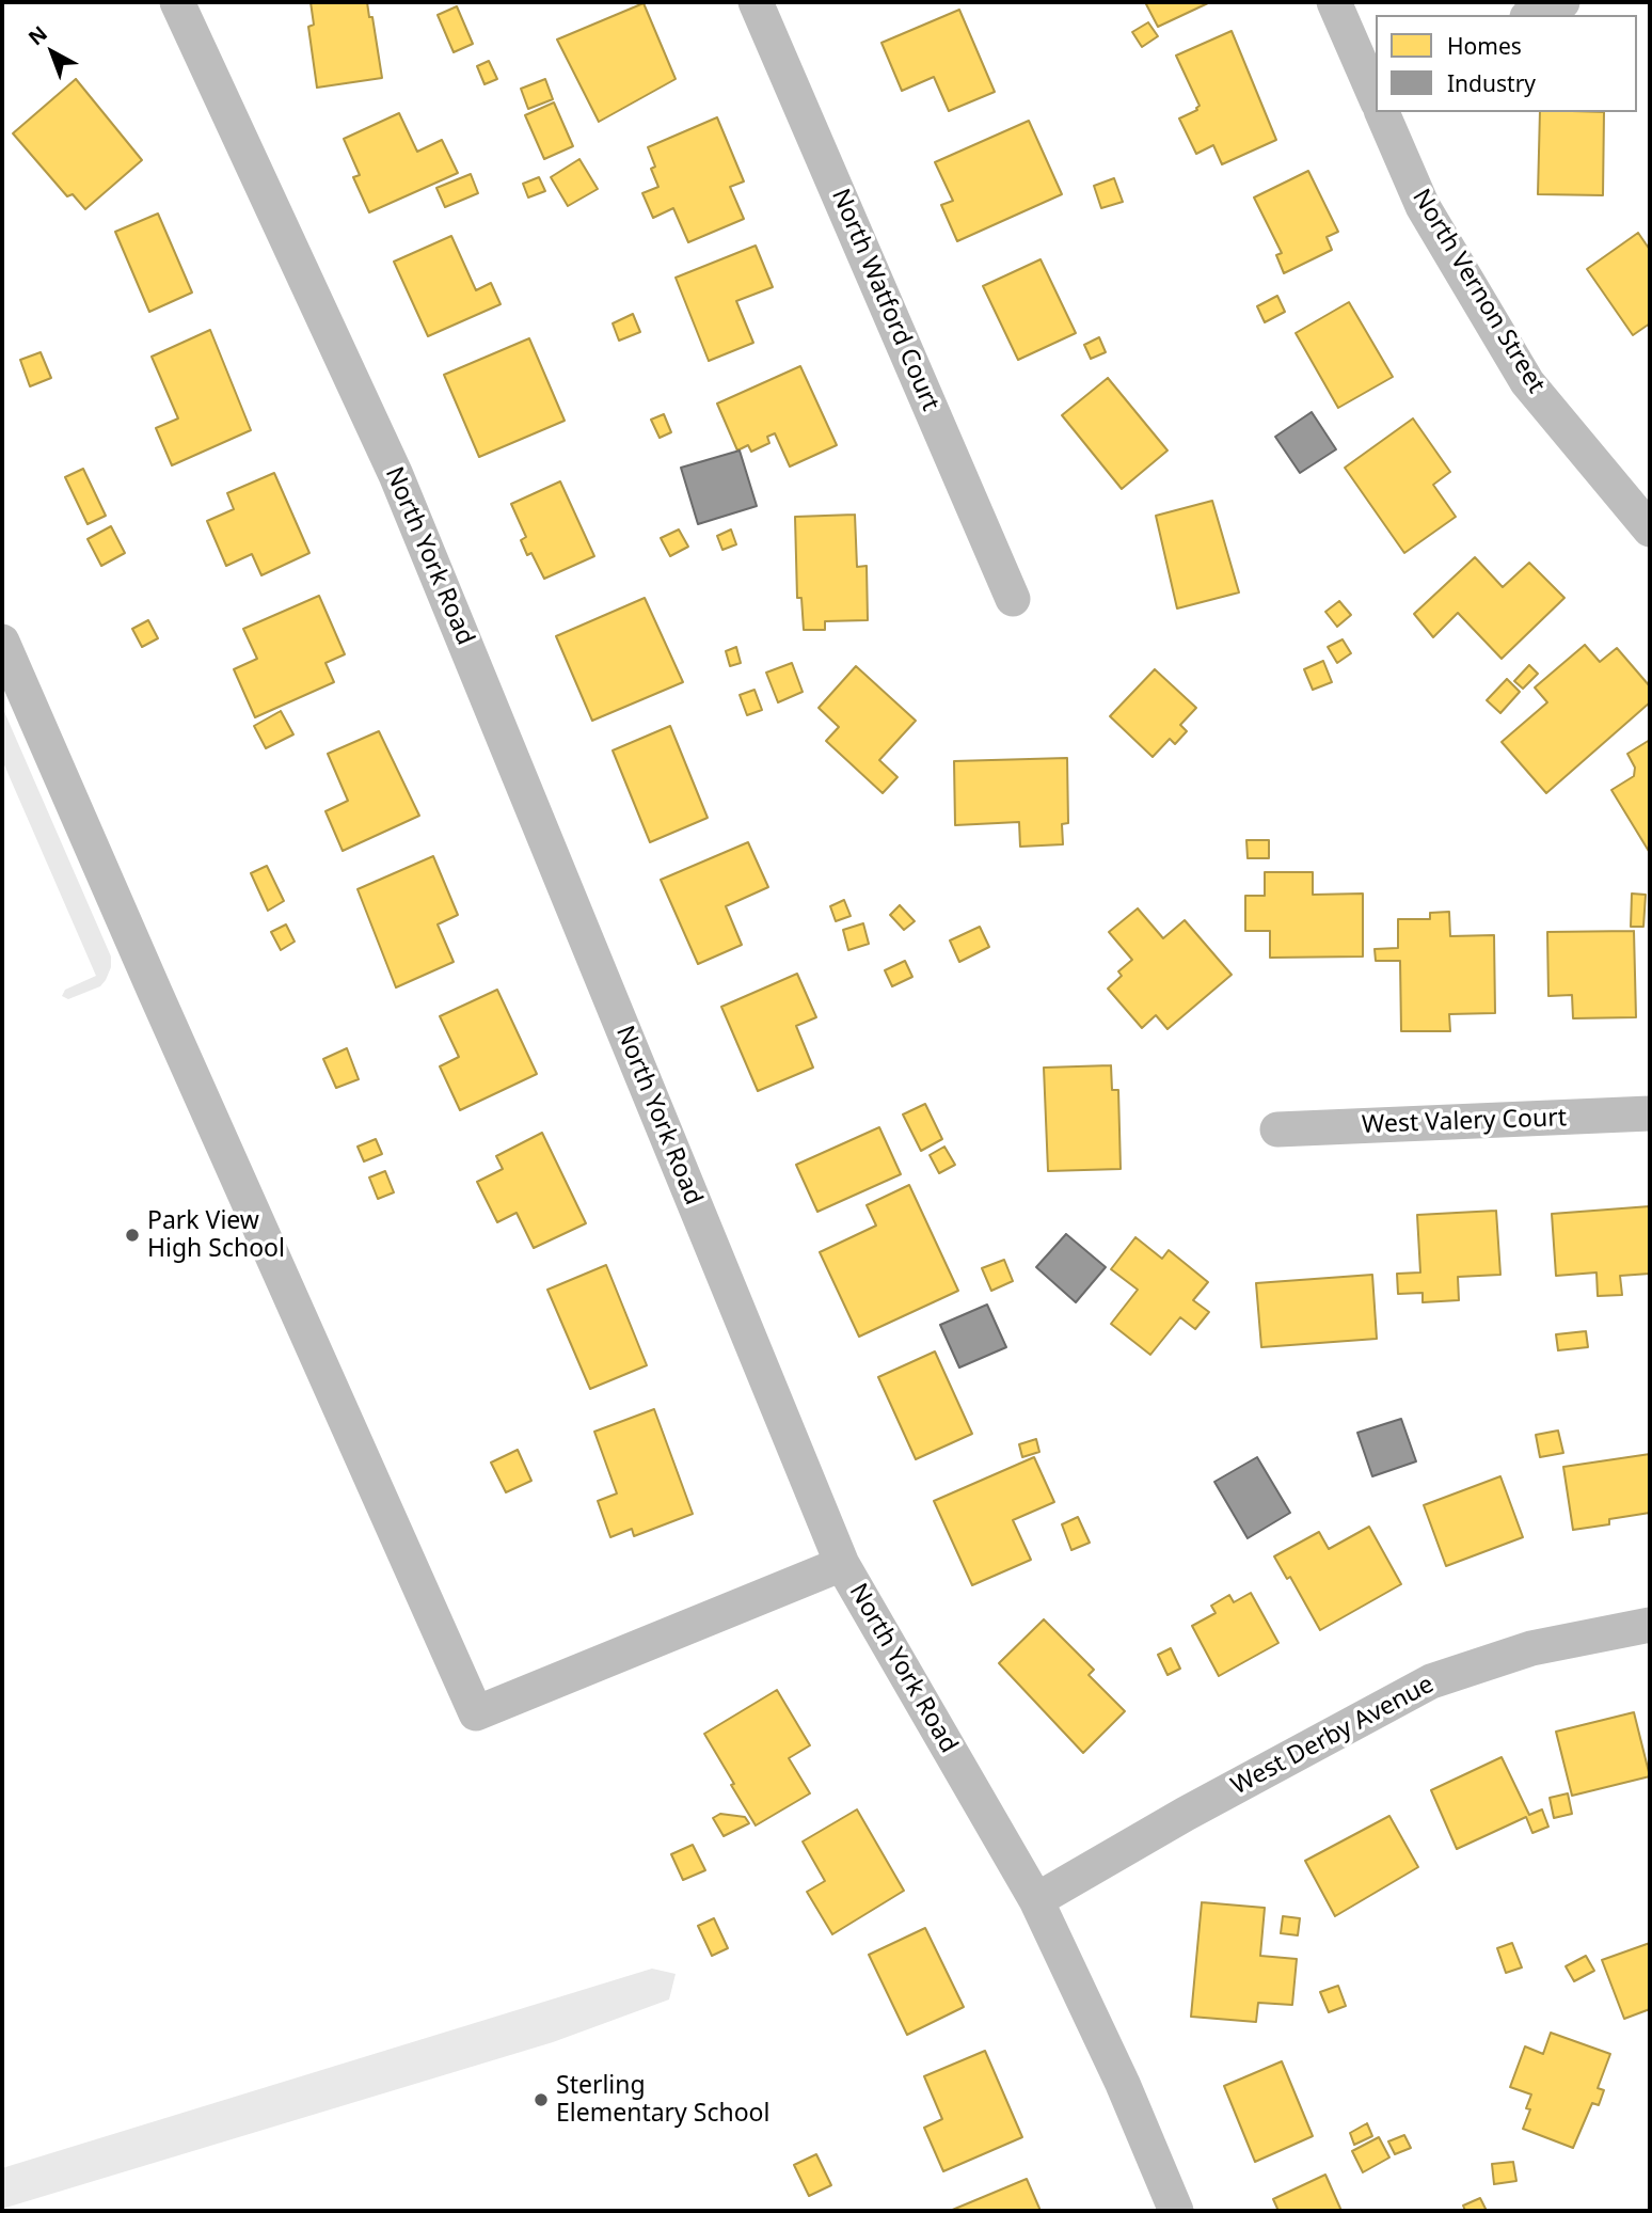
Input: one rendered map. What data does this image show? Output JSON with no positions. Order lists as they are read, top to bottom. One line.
{"streets":{"street":["North Vernon Street","North Watford Court","North York Road","West Valery Court","West Derby Avenue"]},"crossings":[["North York Road","West Derby Avenue"]],"places":["Park View High School","Sterling Elementary School"],"legend":["Homes","Industry"],"north":"top left"}
